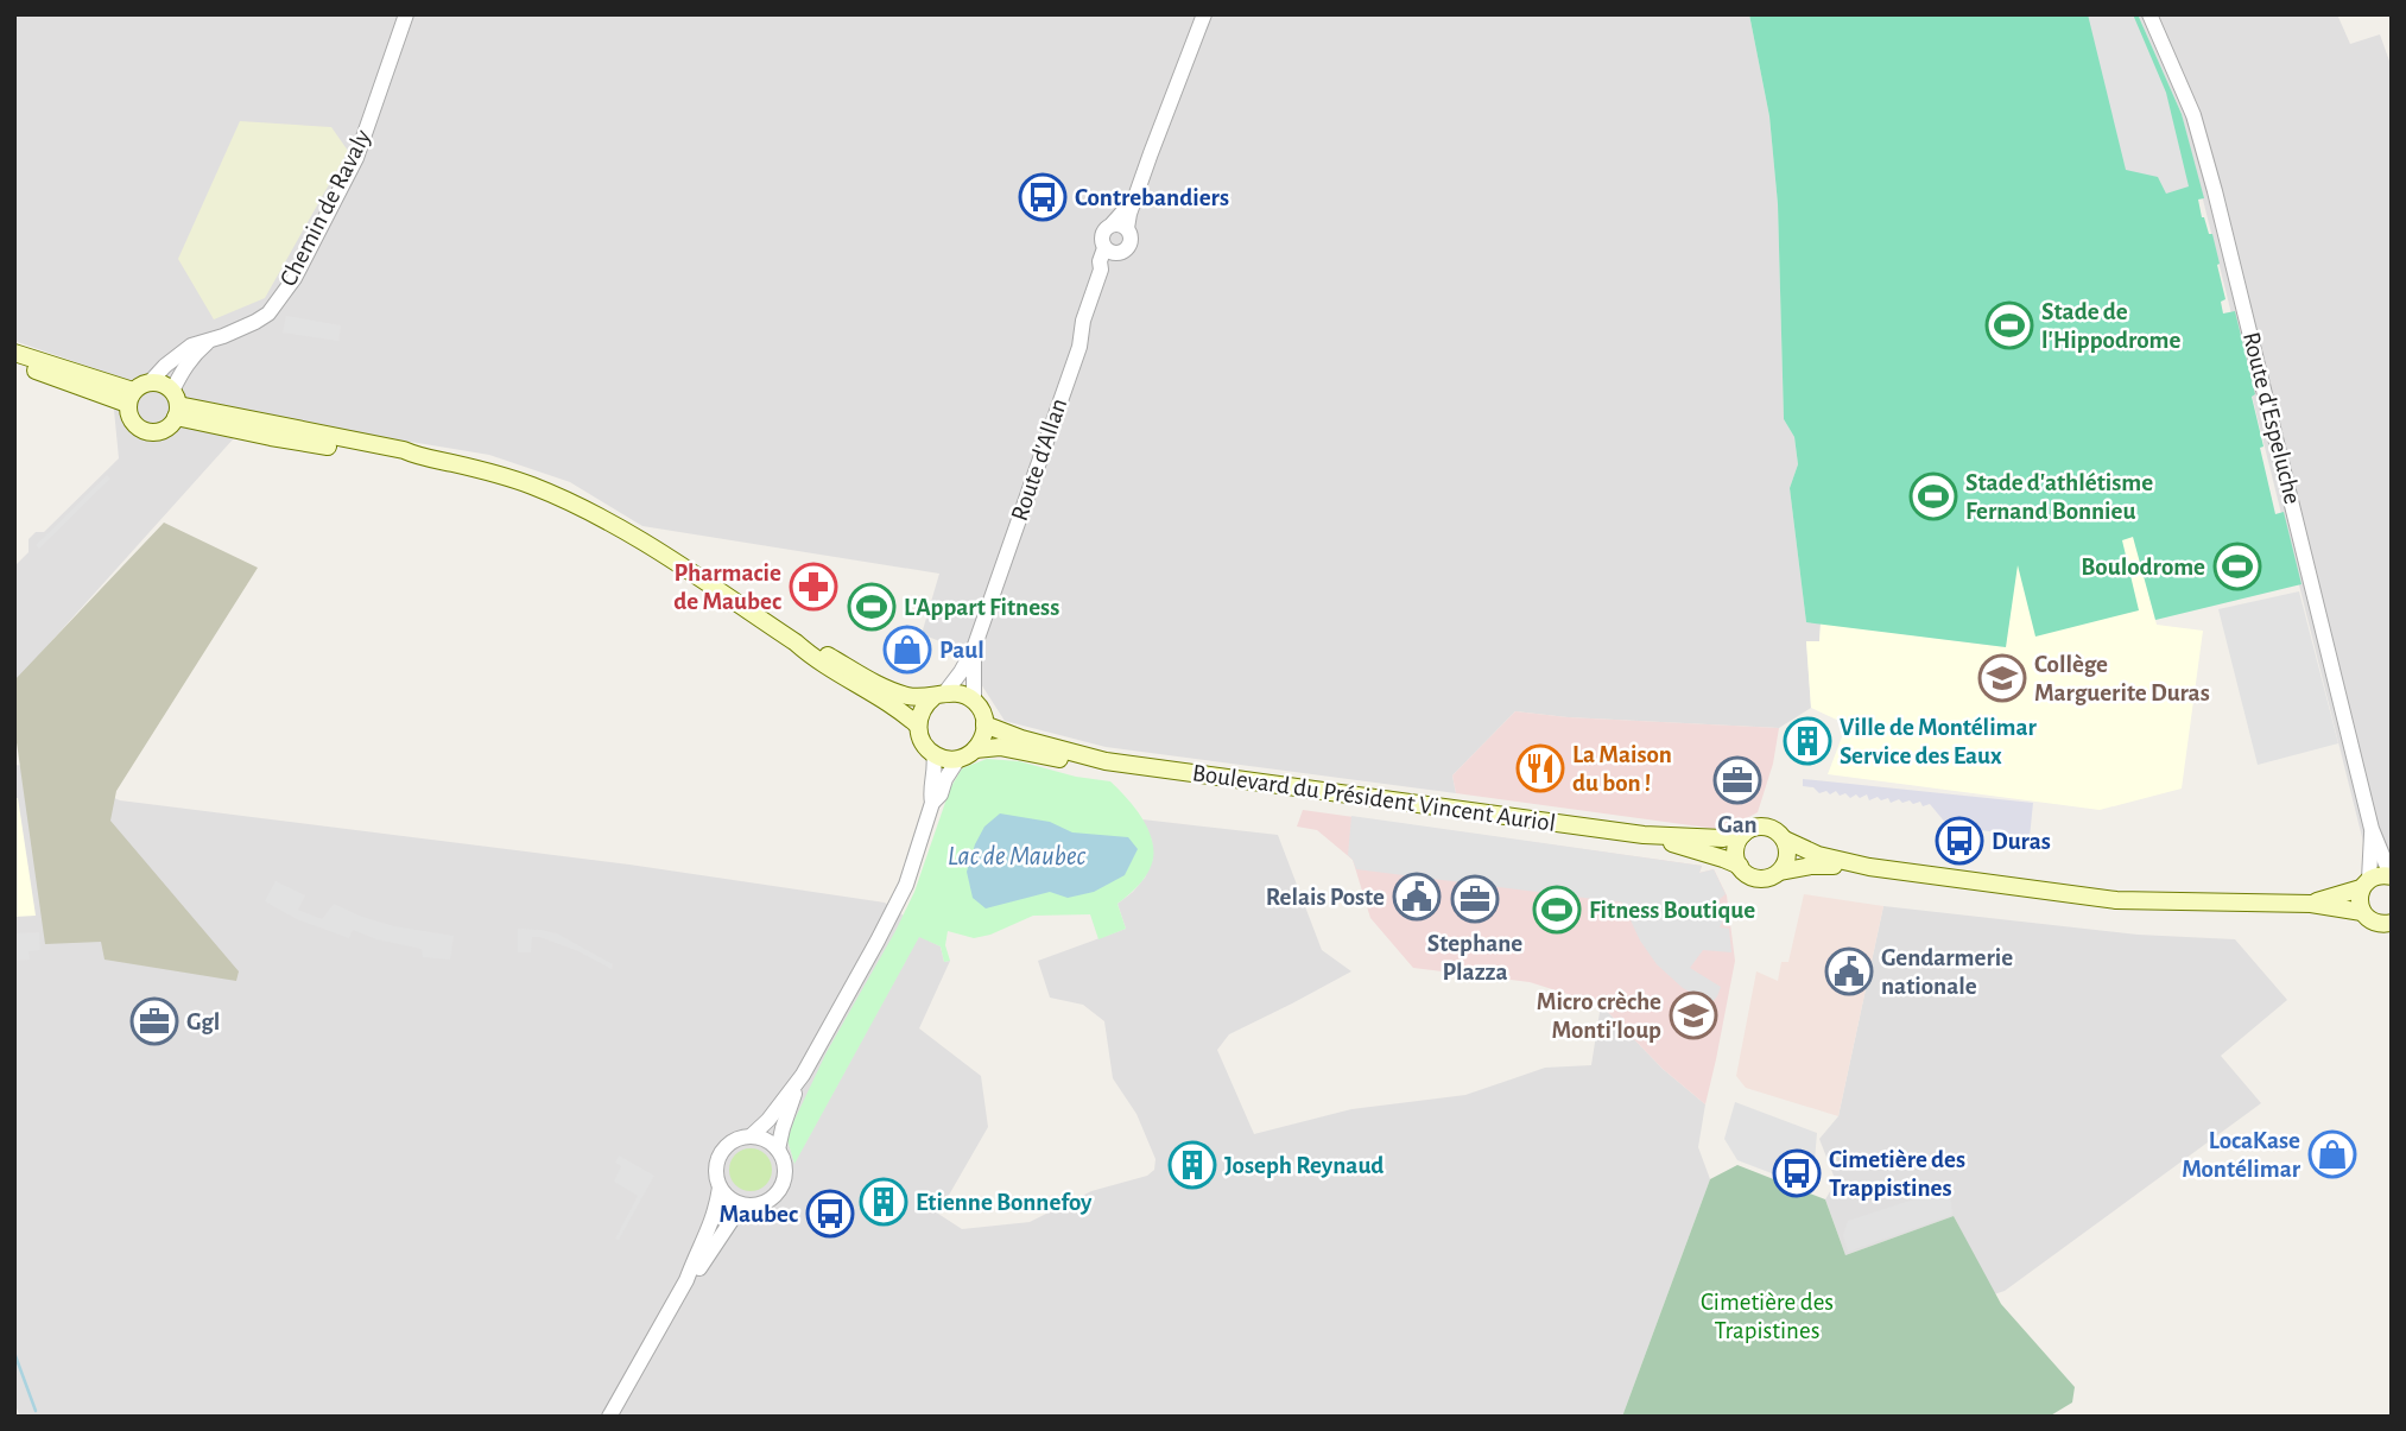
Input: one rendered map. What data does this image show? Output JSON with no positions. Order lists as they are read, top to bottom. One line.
{"streets":{"main road":["Boulevard du Président Vincent Auriol"],"street":["Chemin de Ravaly","Route d'Espeluche","Route d'Allan"]},"crossings":[["Route d'Allan","Boulevard du Président Vincent Auriol"]],"water":["Lac de Maubec"],"parks":["Cimetière des Trapistines"],"places":{"bus stop":["Contrebandiers","Duras","Cimetière des Trappistines","Maubec"],"sports":["Stade de l'Hippodrome","Stade d'athlétisme Fernand Bonnieu","Boulodrome","L'Appart Fitness","Fitness Boutique"],"pharmacy":["Pharmacie de Maubec"],"shop":["Paul","LocaKase Montélimar"],"school or university":["Collège Marguerite Duras","Micro crèche Monti'loup"],"building":["Ville de Montélimar Service des Eaux","Joseph Reynaud","Etienne Bonnefoy"],"restaurant":["La Maison du bon !"],"office":["Gan","Stephane Plazza","Ggl"],"public building":["Relais Poste","Gendarmerie nationale"]}}
